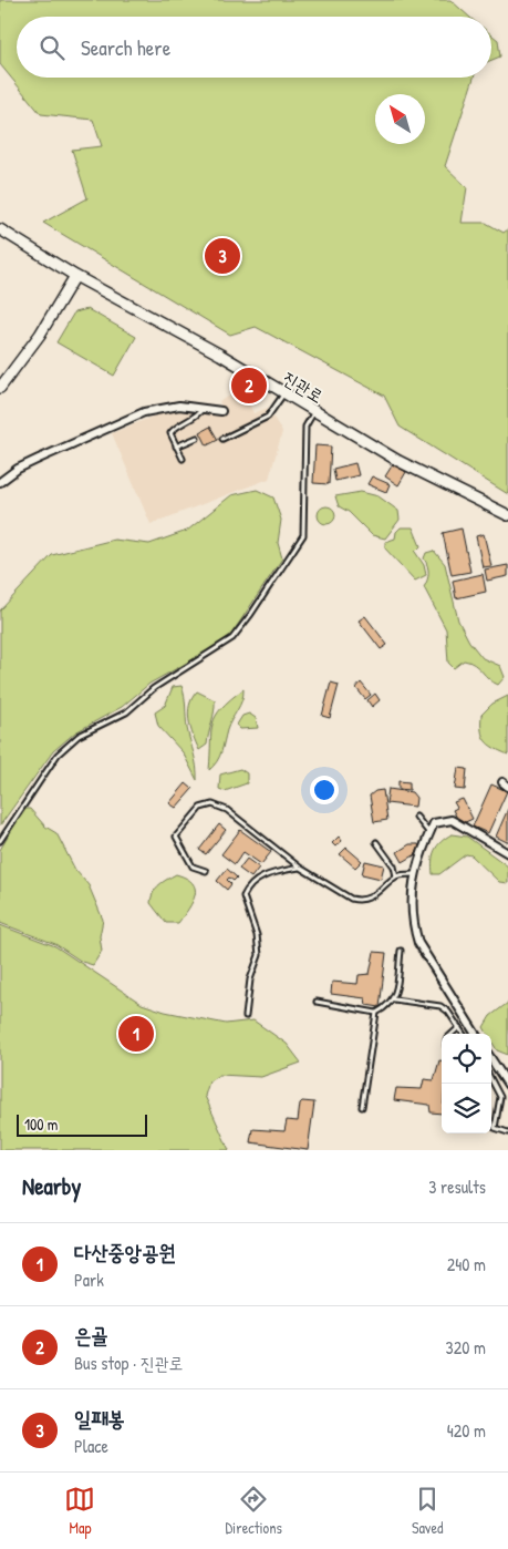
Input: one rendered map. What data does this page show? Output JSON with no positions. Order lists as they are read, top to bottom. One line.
{"streets":{"main road":["진관로"]},"scale_bar":"100 m","north":"top left","page":{"search":"Search here","pins":["3","2","1"],"scale":"100 m","heading":["Nearby","3 results"],"list":[{"mark":"1","name":"다산중앙공원","note":"Park","value":"240 m"},{"mark":"2","name":"은골","note":"Bus stop · 진관로","value":"320 m"},{"mark":"3","name":"일패봉","note":"Place","value":"420 m"}],"nav":["Map","Directions","Saved"]}}
